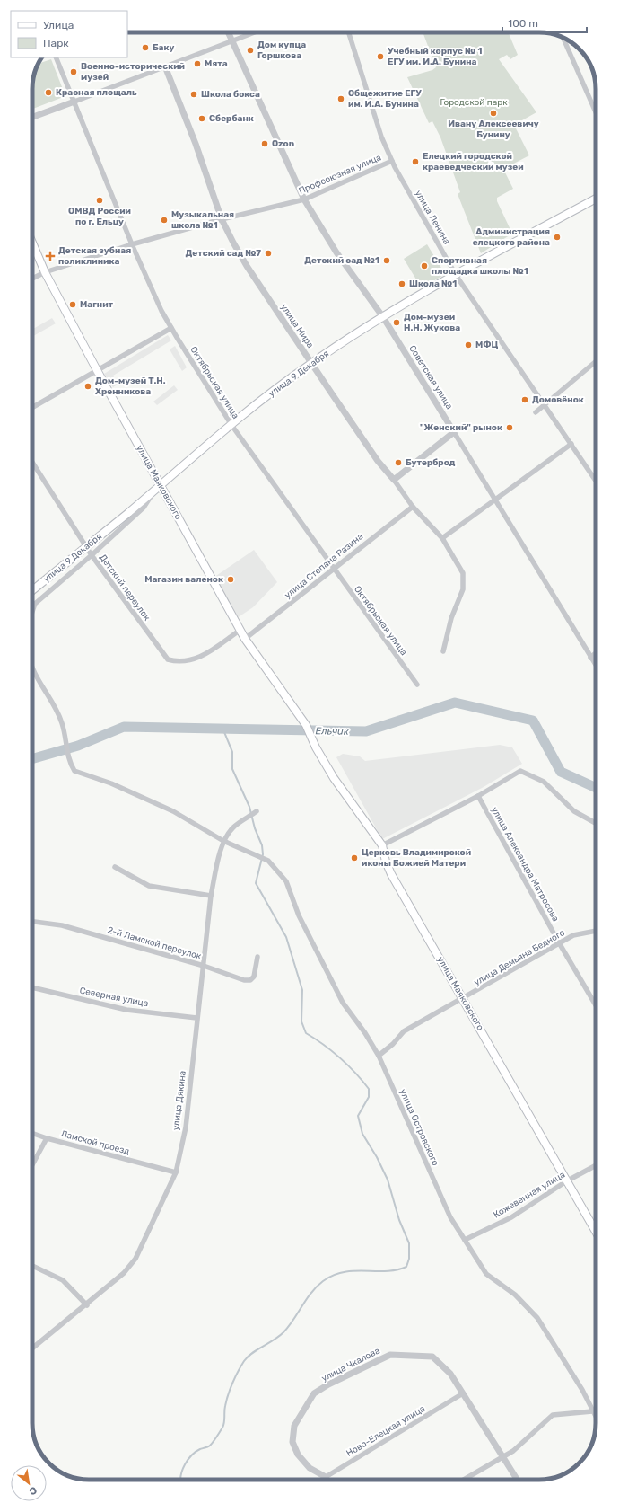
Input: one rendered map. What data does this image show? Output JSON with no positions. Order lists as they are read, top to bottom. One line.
{"streets":{"main road":["улица 9 Декабря","улица Маяковского"],"street":["Профсоюзная улица","улица Ленина","улица Мира","Советская улица","Октябрьская улица","улица Степана Разина","Детский переулок","улица Александра Матросова","2-й Ламской переулок","улица Демьяна Бедного","Северная улица","улица Дякина","улица Островского","Ламской проезд","Кожевенная улица","улица Чкалова","Ново-Елецкая улица"]},"crossings":[["Профсоюзная улица","улица Ленина"],["Профсоюзная улица","улица Мира"],["Профсоюзная улица","Советская улица"],["Профсоюзная улица","Октябрьская улица"],["Профсоюзная улица","улица Маяковского"],["улица Ленина","улица 9 Декабря"],["улица Мира","улица 9 Декабря"],["улица Мира","улица Степана Разина"],["улица 9 Декабря","Советская улица"],["улица 9 Декабря","Октябрьская улица"],["улица 9 Декабря","улица Маяковского"],["Октябрьская улица","улица Степана Разина"],["улица Маяковского","улица Степана Разина"],["улица Маяковского","Детский переулок"],["улица Маяковского","улица Демьяна Бедного"],["улица Маяковского","Кожевенная улица"],["улица Александра Матросова","улица Демьяна Бедного"],["2-й Ламской переулок","улица Дякина"],["улица Демьяна Бедного","улица Островского"],["Северная улица","улица Дякина"],["улица Дякина","улица Островского"],["улица Дякина","Ламской проезд"],["улица Островского","Кожевенная улица"],["улица Чкалова","Ново-Елецкая улица"]],"water":["Ельчик"],"parks":["Городской парк"],"places":{"other":["Баку","Дом купца Горшкова","Учебный корпус № 1 ЕГУ им. И.А. Бунина","Мята","Военно-исторический музей","Красная площаль","Школа бокса","Общежитие ЕГУ им. И.А. Бунина","Ивану Алексеевичу Бунину","Сбербанк","Ozon","Елецкий городской краеведческий музей","ОМВД России по г. Ельцу","Музыкальная школа №1","Администрация елецкого района","Детский сад №7","Детский сад №1","Спортивная площадка школы №1","Школа №1","Магнит","Дом-музей Н.Н. Жукова","МФЦ","Дом-музей Т.Н. Хренникова","Домовёнок","\"Женский\" рынок","Бутерброд","Магазин валенок","Церковь Владимирской иконы Божией Матери"],"health":["Детская зубная поликлиника"]},"legend":["Улица","Парк"],"scale_bar":"100 m","north":"bottom right"}
